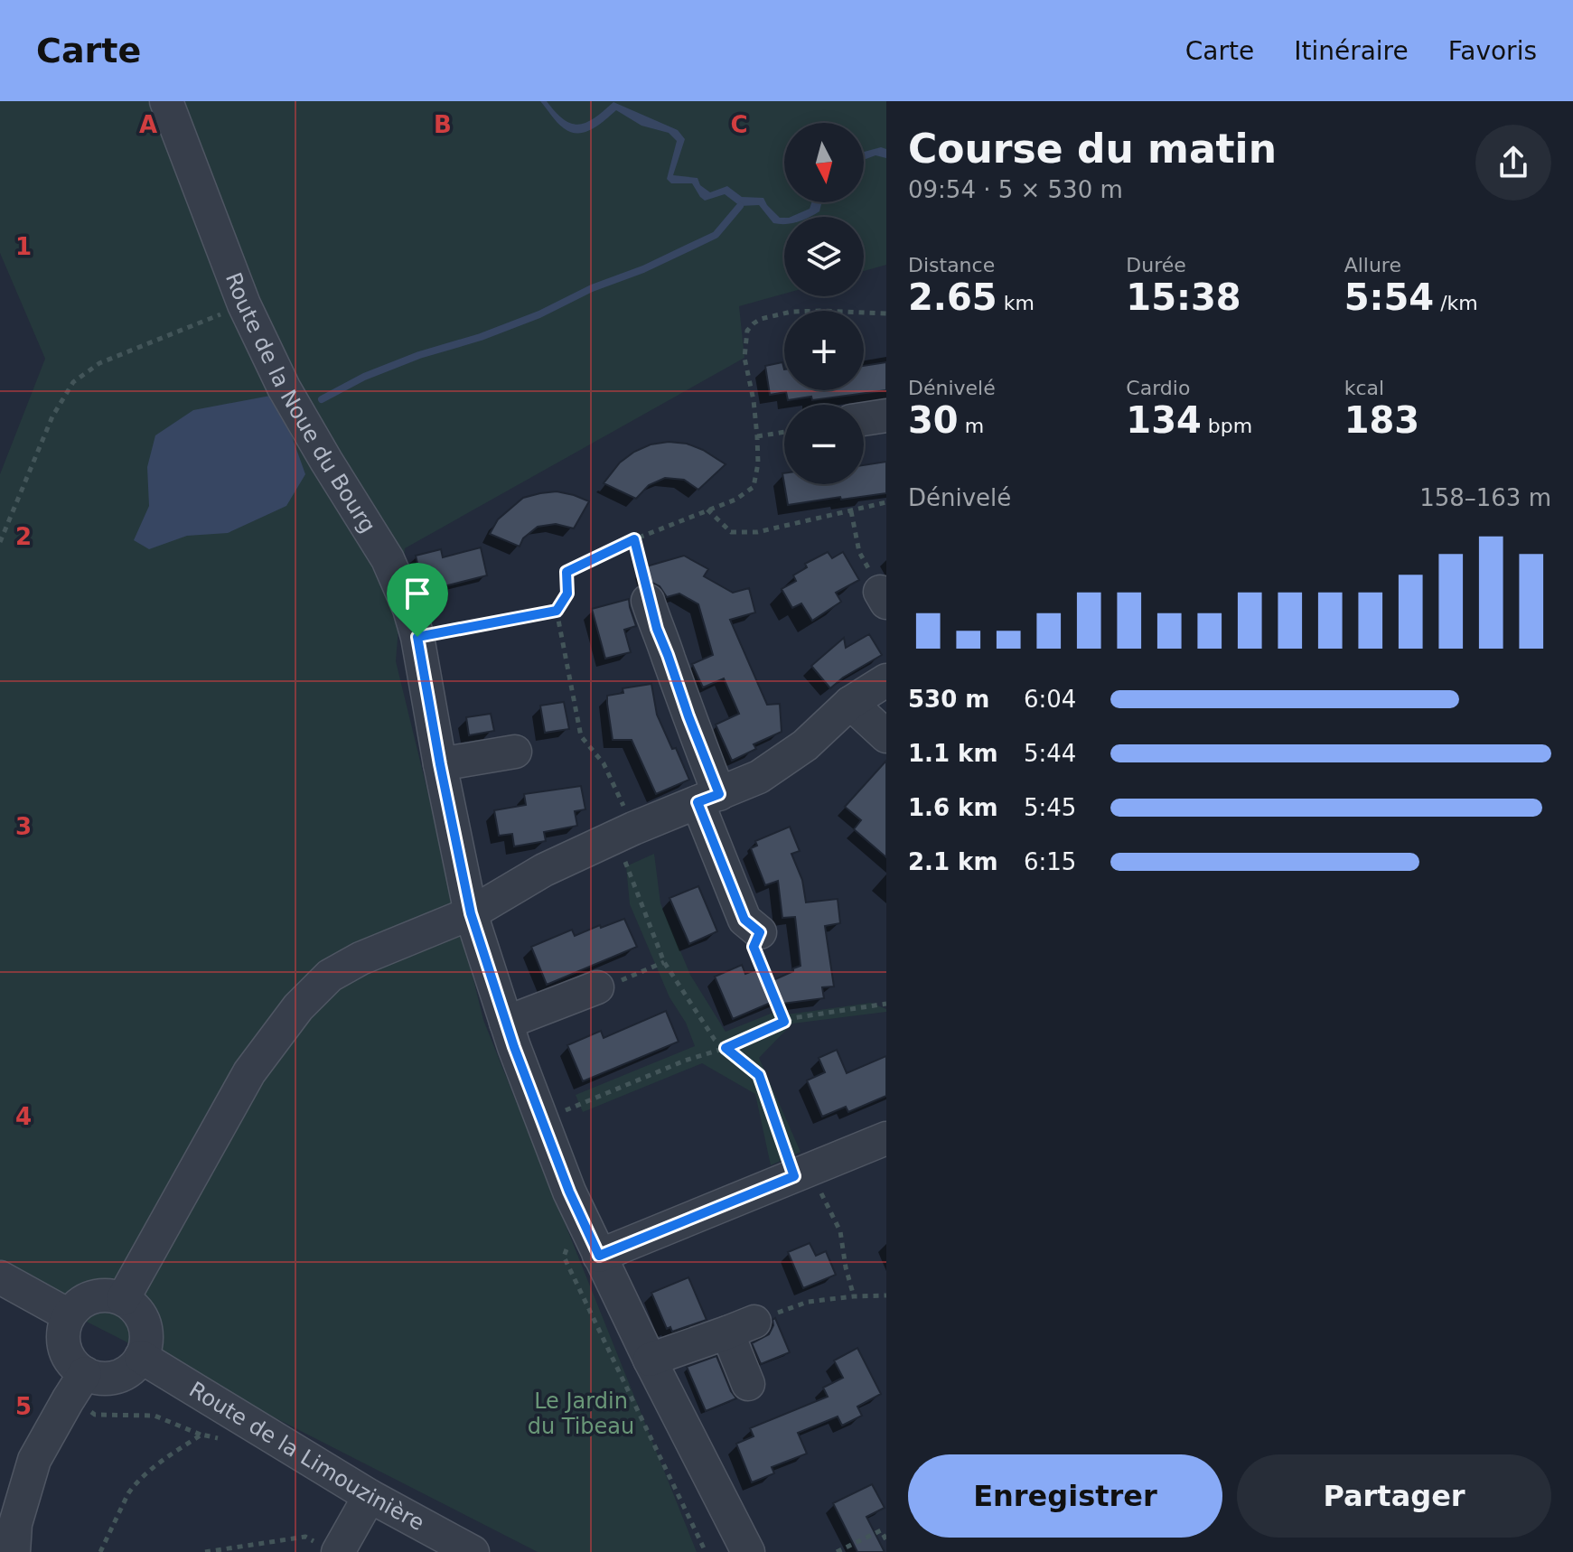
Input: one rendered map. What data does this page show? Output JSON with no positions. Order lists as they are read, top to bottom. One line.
{"streets":{"street":["Route de la Noue du Bourg","Route de la Limouzinière"]},"parks":["Le Jardin du Tibeau"],"north":"bottom","page":{"header":"Carte","nav":["Carte","Itinéraire","Favoris"],"heading":["Course du matin","09:54 · 5 × 530 m"],"map_buttons":["+","−"],"stats":[["Distance","2.65 km"],["Durée","15:38"],["Allure","5:54 /km"],["Dénivelé","30 m"],["Cardio","134 bpm"],["kcal","183"]],"chart":["Dénivelé","158–163 m"],"list":[{"name":"530 m","note":"6:04"},{"name":"1.1 km","note":"5:44"},{"name":"1.6 km","note":"5:45"},{"name":"2.1 km","note":"6:15"}],"buttons":["Enregistrer","Partager"]},"grid":{"columns":["A","B","C"],"rows":["1","2","3","4","5"]}}
